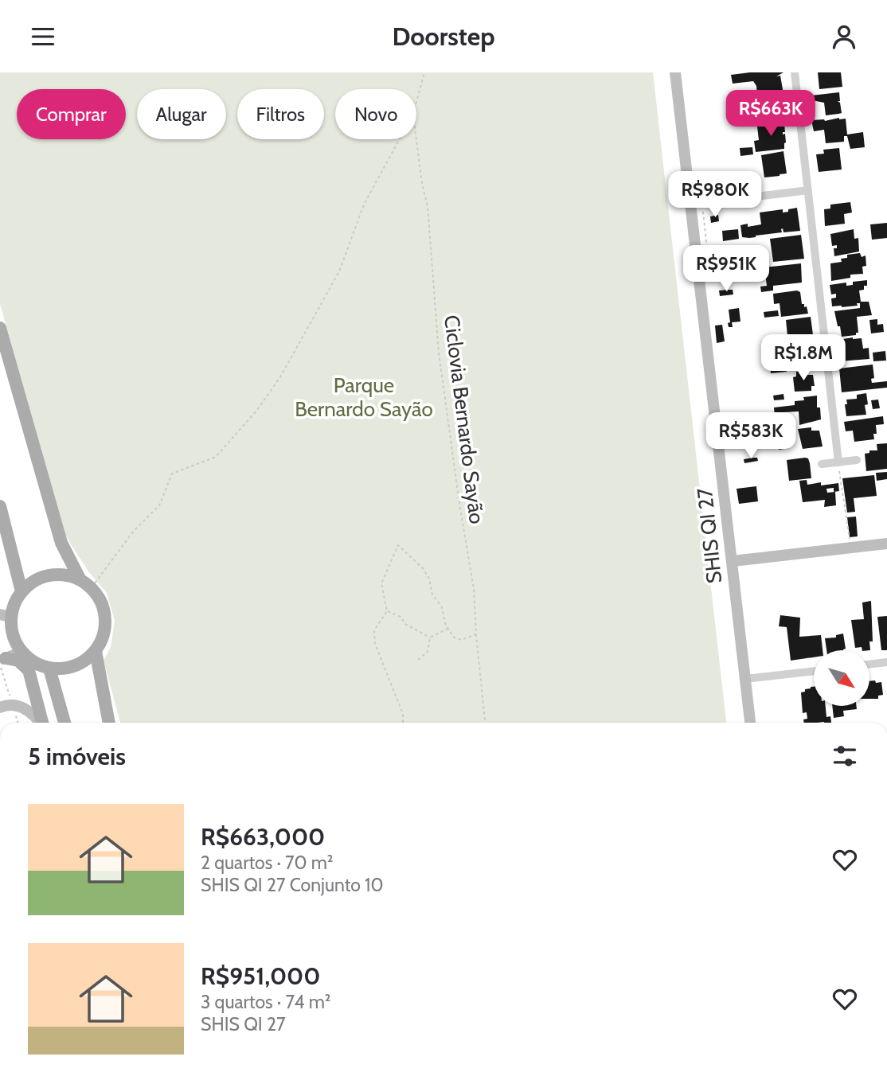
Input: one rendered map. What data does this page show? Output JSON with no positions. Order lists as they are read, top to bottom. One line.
{"streets":{"street":["SHIS QI 27"],"path":["Ciclovia Bernardo Sayão"]},"parks":["Parque Bernardo Sayão"],"north":"bottom right","page":{"header":"Doorstep","chip":["Comprar","Alugar","Filtros","Novo"],"price":["R$663K","R$980K","R$951K","R$1.8M","R$583K"],"heading":"5 imóveis","list":[{"name":"R$663,000","note":"2 quartos · 70 m² · SHIS QI 27 Conjunto 10"},{"name":"R$951,000","note":"3 quartos · 74 m² · SHIS QI 27"}]}}
